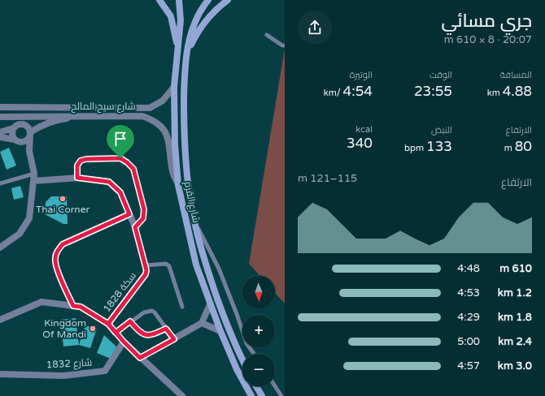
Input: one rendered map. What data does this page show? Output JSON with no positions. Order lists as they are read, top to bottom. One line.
{"streets":{"main road":["شارع القرم"],"street":["شارع سيح المالح","سكة 1828","1832 شارع"]},"crossings":[["شارع سيح المالح","شارع القرم"]],"places":["Thai Corner","Kingdom Of Mandi"],"north":"bottom","page":{"heading":["جري مسائي","20:07 · 8 × 610 m"],"stats":[["المسافة","4.88 km"],["الوقت","23:55"],["الوتيرة","4:54 /km"],["الارتفاع","80 m"],["النبض","133 bpm"],["kcal","340"]],"chart":["الارتفاع","115–121 m"],"list":[{"name":"610 m","note":"4:48"},{"name":"1.2 km","note":"4:53"},{"name":"1.8 km","note":"4:29"},{"name":"2.4 km","note":"5:00"},{"name":"3.0 km","note":"4:57"}],"map_buttons":["+","−"]}}
